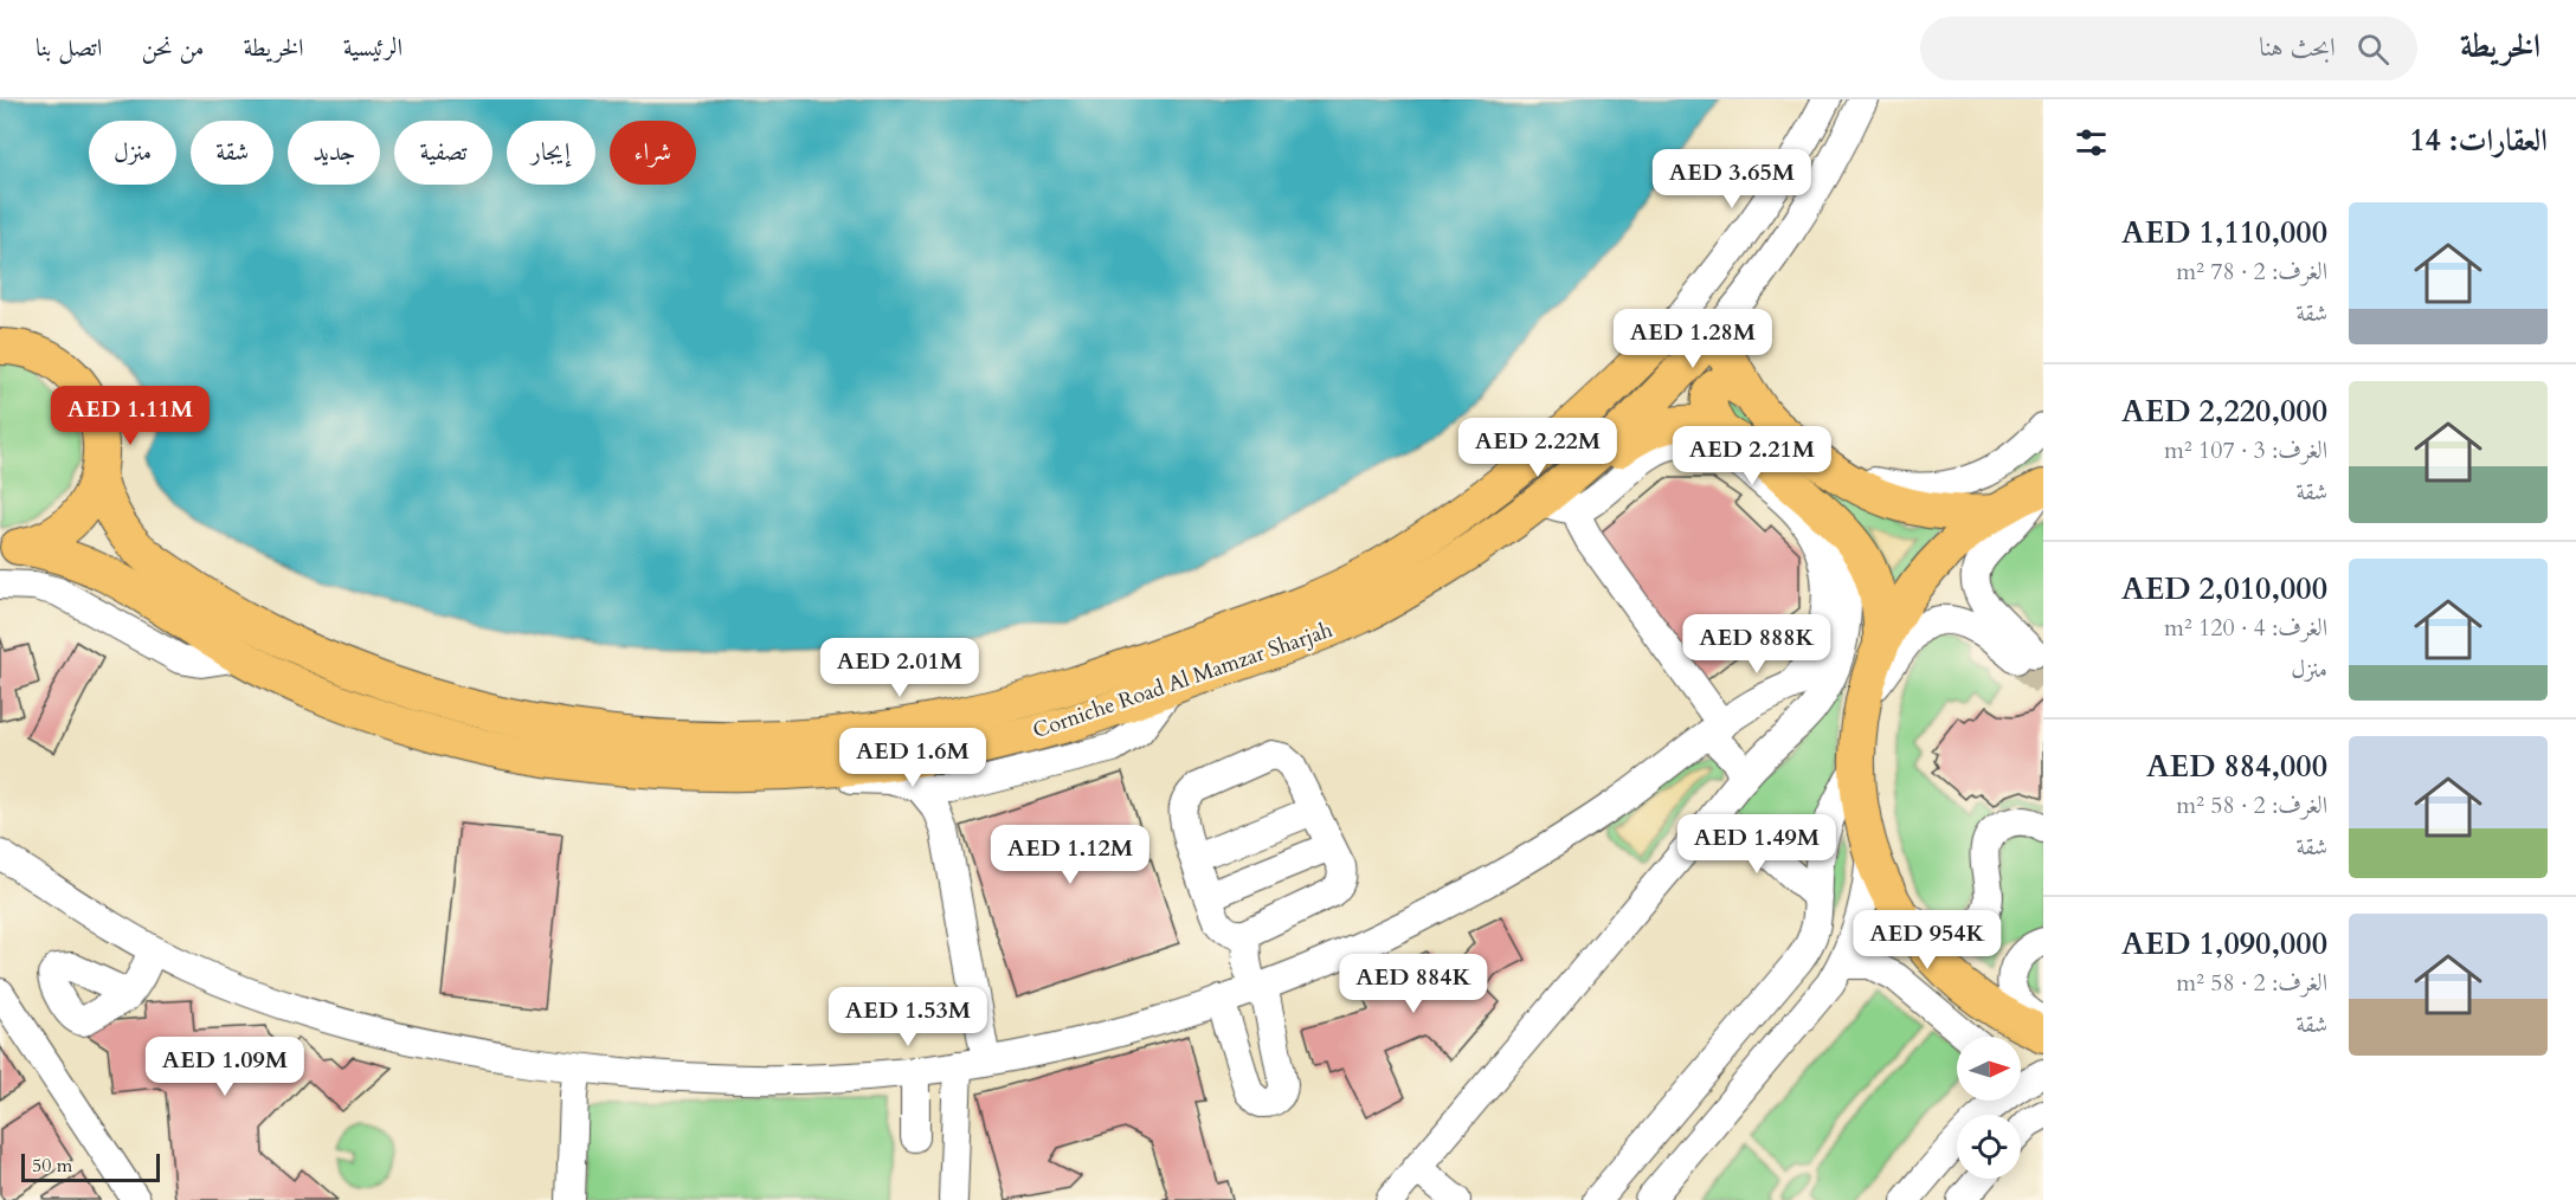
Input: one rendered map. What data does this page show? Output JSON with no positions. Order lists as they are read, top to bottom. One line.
{"streets":{"main road":["Corniche Road Al Mamzar Sharjah"]},"scale_bar":"50 m","north":"right","page":{"header":"الخريطة","search":"ابحث هنا","nav":["الرئيسية","الخريطة","من نحن","اتصل بنا"],"heading":"العقارات: 14","chip":["شراء","إيجار","تصفية","جديد","شقة","منزل"],"price":["AED 3.65M","AED 1.28M","AED 1.11M","AED 2.22M","AED 2.21M","AED 888K","AED 2.01M","AED 1.6M","AED 1.49M","AED 1.12M","AED 954K","AED 884K","AED 1.53M","AED 1.09M"],"list":[{"name":"AED 1,110,000","note":"الغرف: 2 · 78 m² · شقة"},{"name":"AED 2,220,000","note":"الغرف: 3 · 107 m² · شقة"},{"name":"AED 2,010,000","note":"الغرف: 4 · 120 m² · منزل"},{"name":"AED 884,000","note":"الغرف: 2 · 58 m² · شقة"},{"name":"AED 1,090,000","note":"الغرف: 2 · 58 m² · شقة"}],"scale":"50 m"}}
